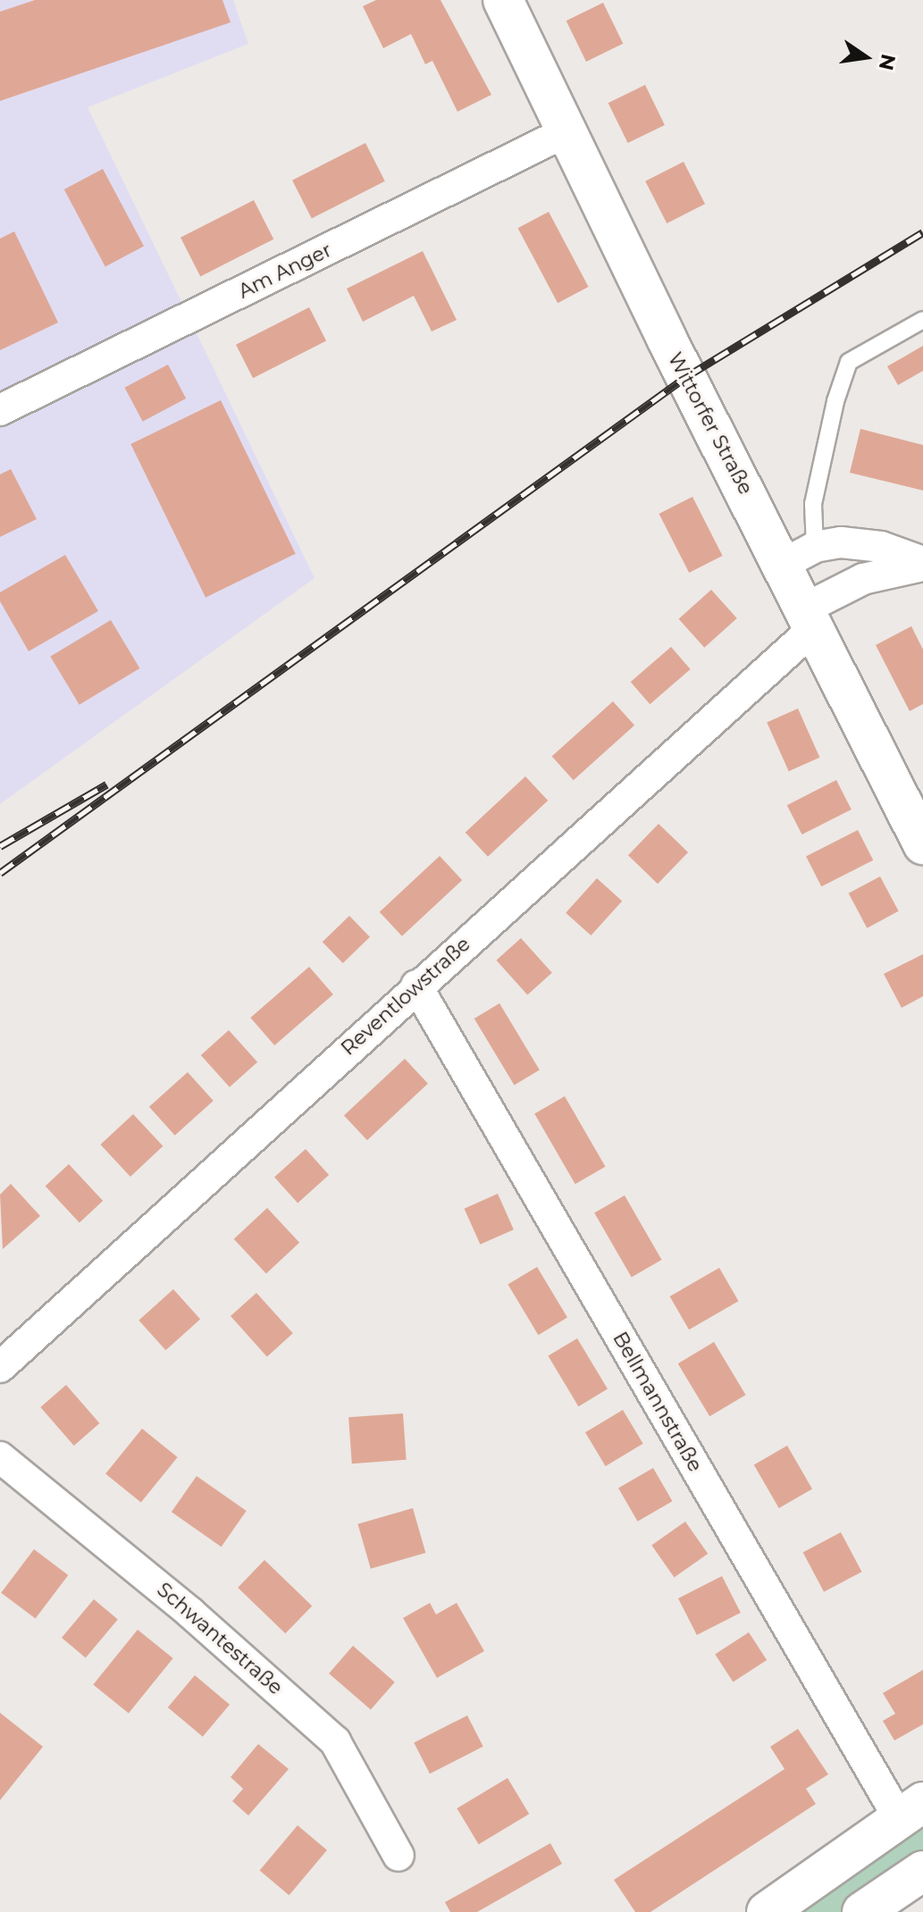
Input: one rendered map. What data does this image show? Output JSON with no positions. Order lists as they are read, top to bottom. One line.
{"streets":{"street":["Am Anger","Wittorfer Straße","Reventlowstraße","Bellmannstraße","Schwantestraße"]},"crossings":[["Am Anger","Wittorfer Straße"],["Wittorfer Straße","Reventlowstraße"],["Reventlowstraße","Bellmannstraße"]],"north":"right"}
